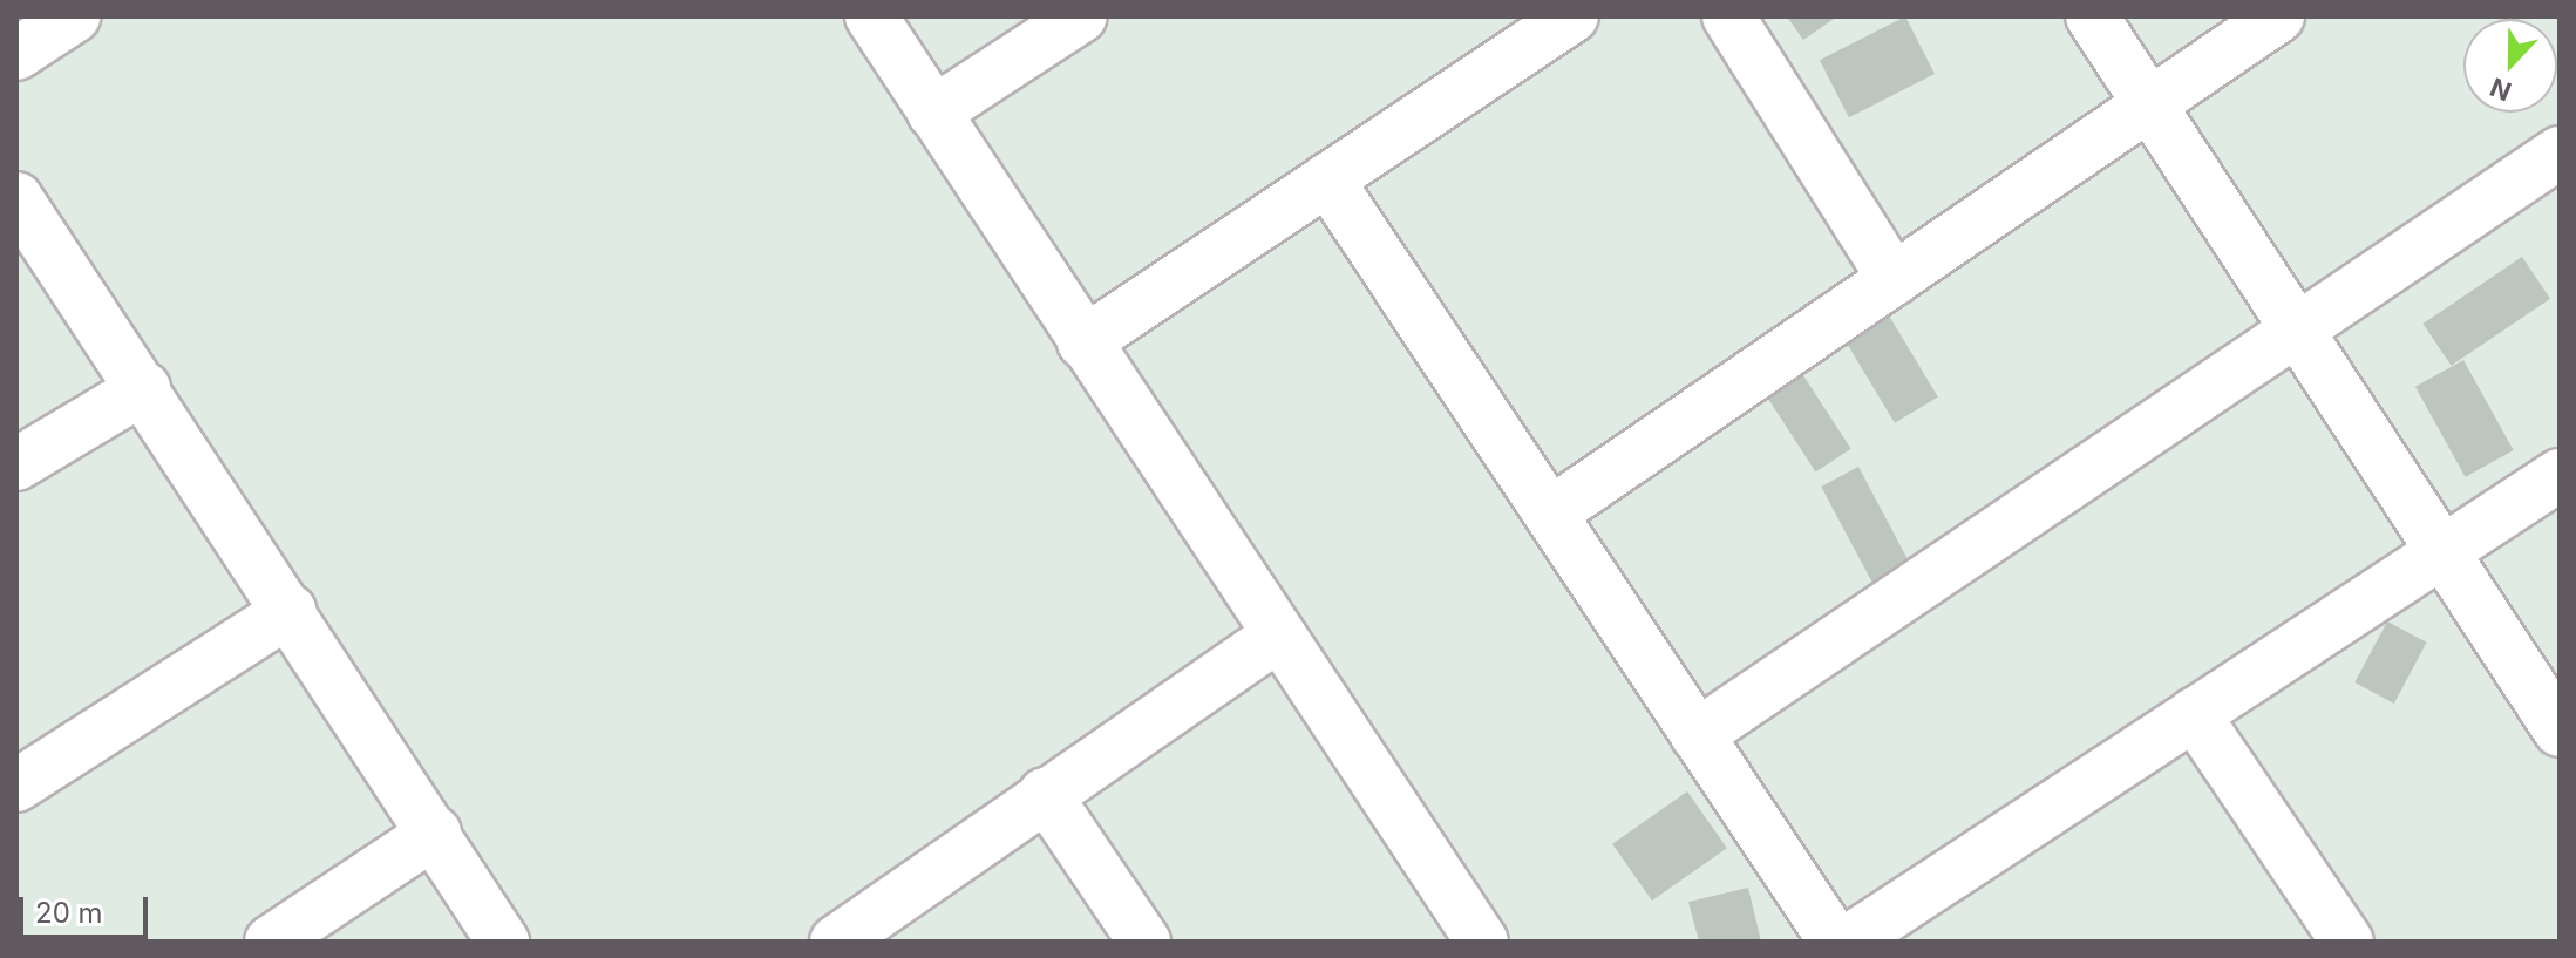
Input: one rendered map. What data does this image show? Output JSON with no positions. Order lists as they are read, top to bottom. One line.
{"scale_bar":"20 m","north":"bottom"}
